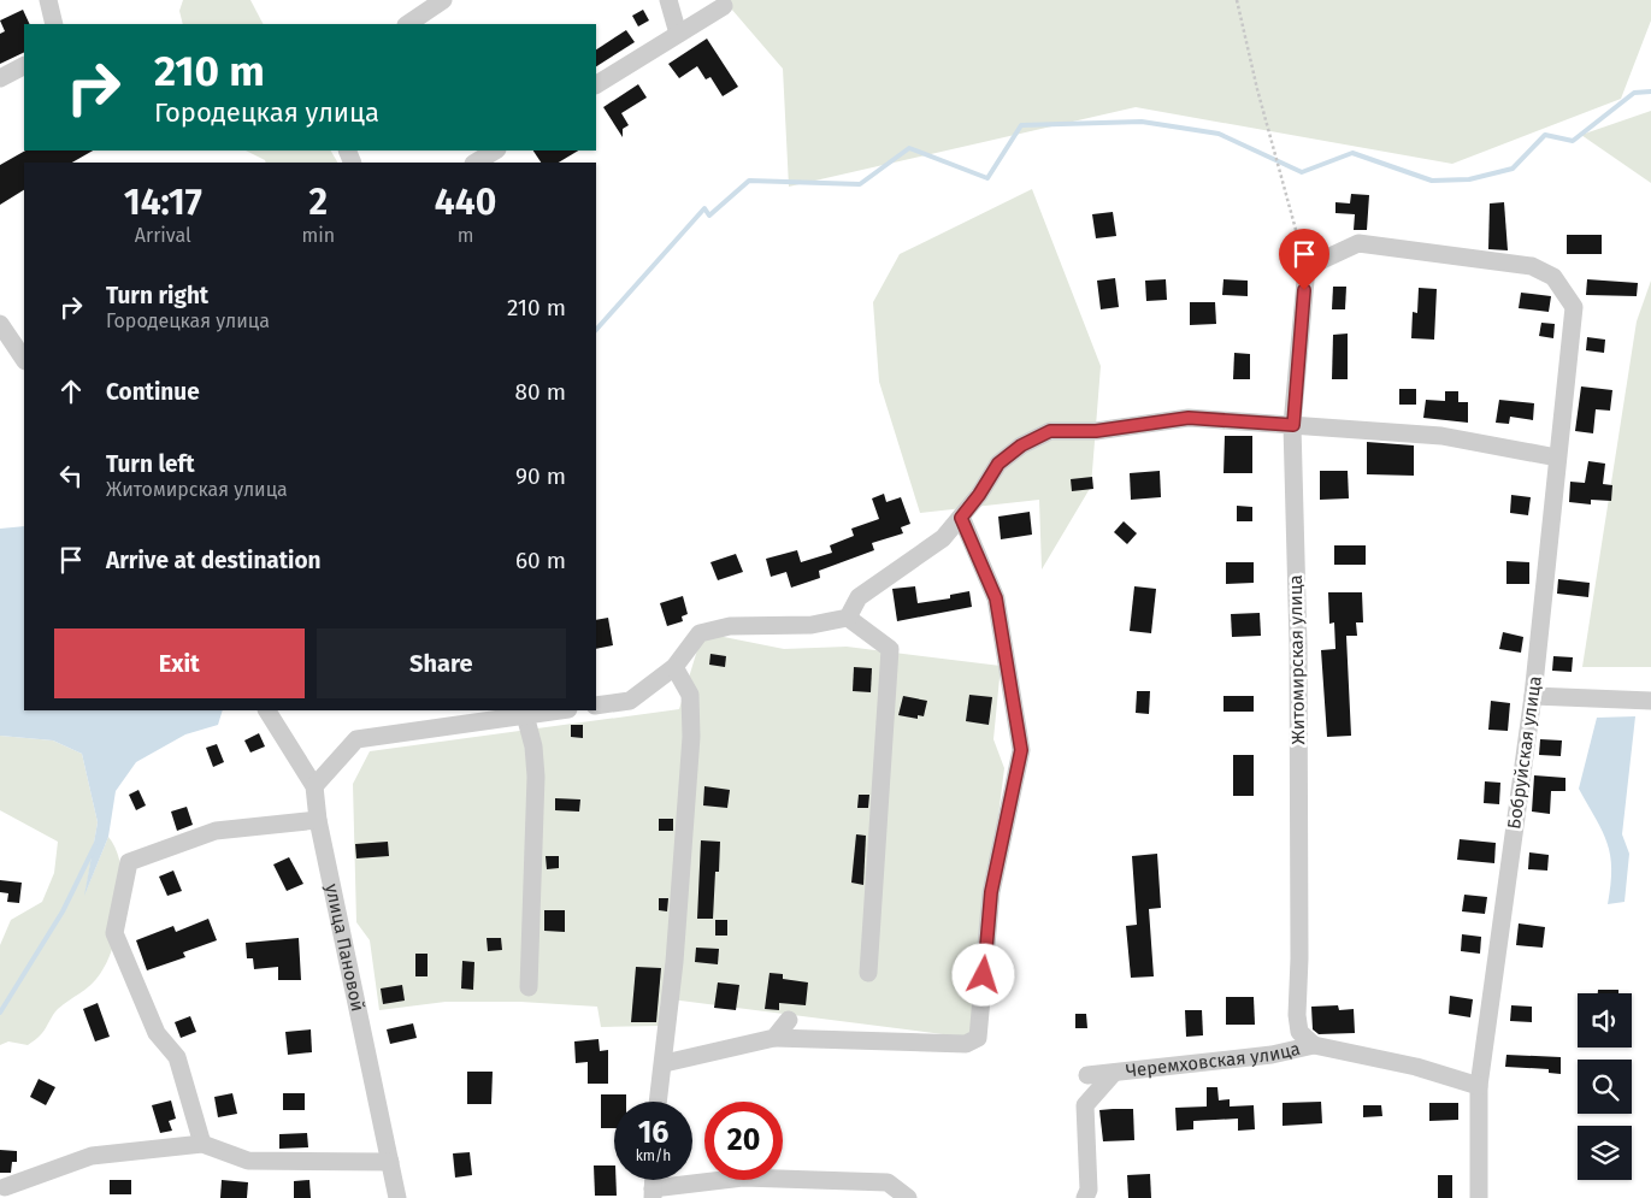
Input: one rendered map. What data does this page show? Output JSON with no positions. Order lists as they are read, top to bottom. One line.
{"streets":{"street":["Житомирская улица","Бобруйская улица","улица Пановой","Черемховская улица"]},"crossings":[["Житомирская улица","Бобруйская улица"],["Житомирская улица","Черемховская улица"],["Бобруйская улица","Черемховская улица"]],"page":{"turn":["210 m","Городецкая улица"],"eta":["14:17","Arrival","2","min","440","m"],"list":[{"name":"Turn right","note":"Городецкая улица","value":"210 m"},{"name":"Continue","value":"80 m"},{"name":"Turn left","note":"Житомирская улица","value":"90 m"},{"name":"Arrive at destination","value":"60 m"}],"buttons":["Exit","Share"],"speed":"16 km/h","limit":"20"}}
